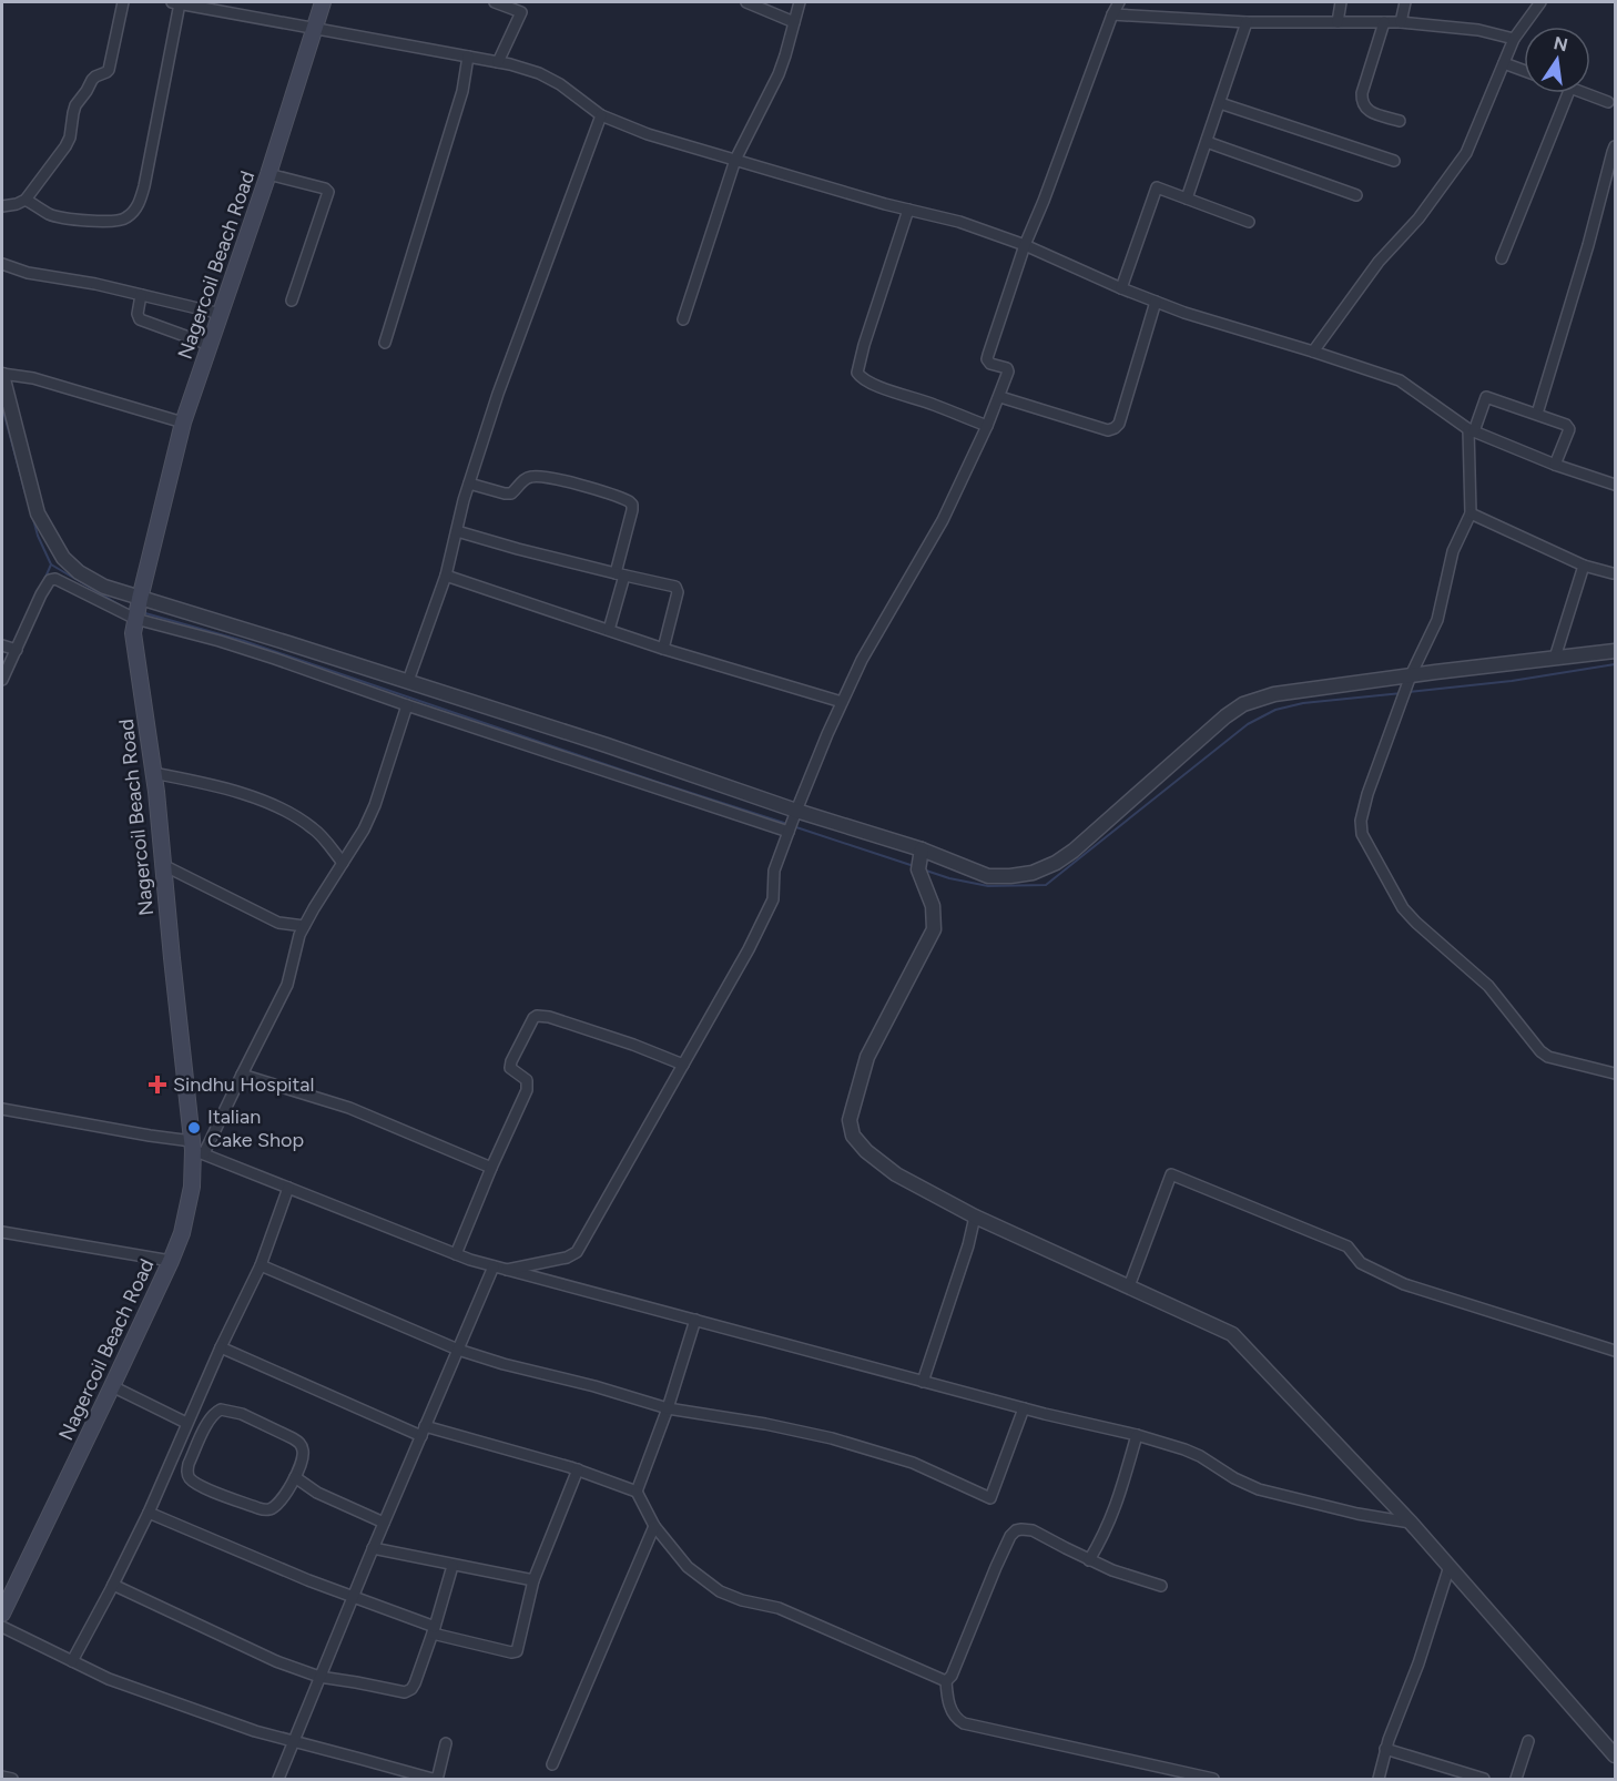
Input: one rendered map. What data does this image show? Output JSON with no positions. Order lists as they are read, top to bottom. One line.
{"streets":{"main road":["Nagercoil Beach Road"]},"places":{"health":["Sindhu Hospital"],"other":["Italian Cake Shop"]},"north":"top"}
